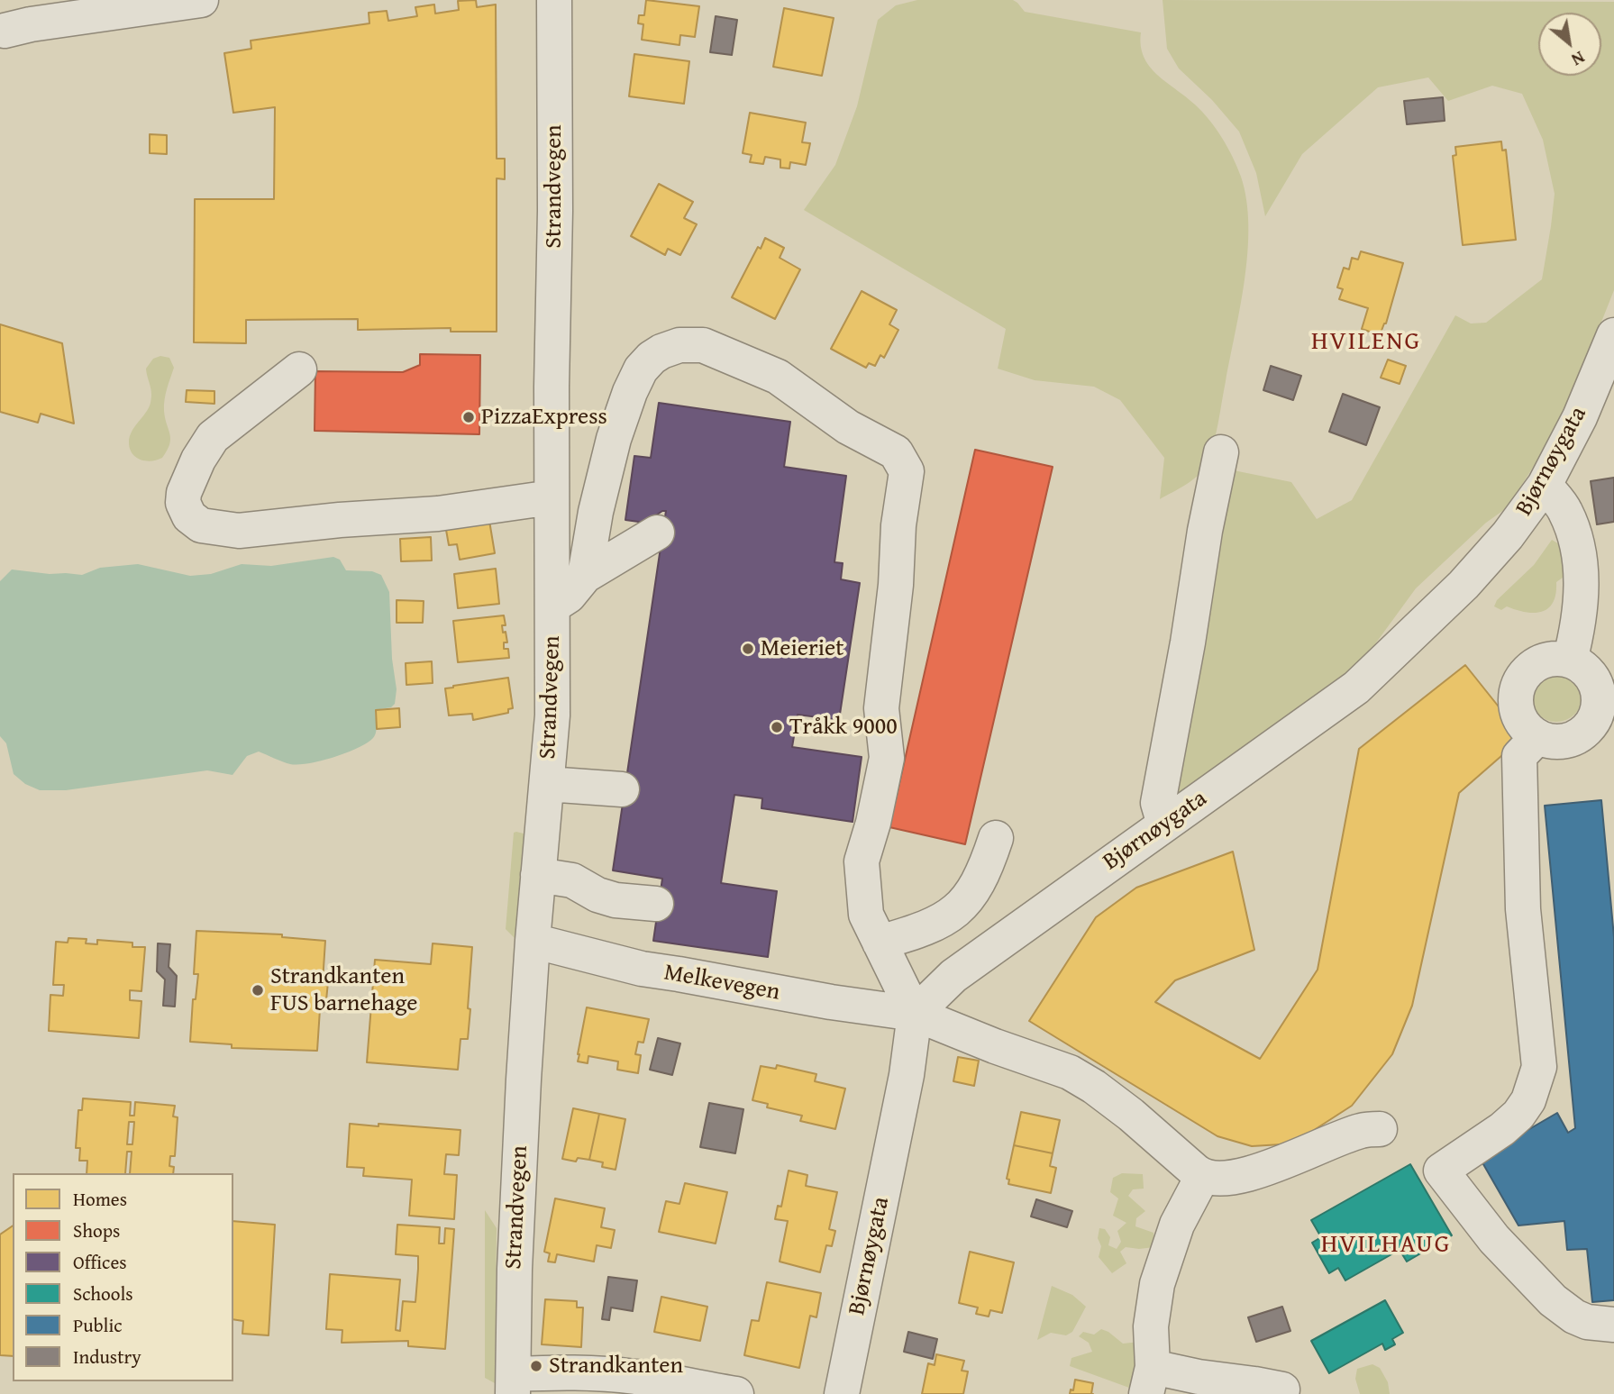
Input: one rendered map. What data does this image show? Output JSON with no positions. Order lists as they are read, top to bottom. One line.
{"streets":{"street":["Strandvegen","Bjørnøygata","Melkevegen"]},"crossings":[["Strandvegen","Melkevegen"],["Bjørnøygata","Melkevegen"]],"districts":["HVILENG","HVILHAUG"],"places":["PizzaExpress","Meieriet","Tråkk 9000","Strandkanten FUS barnehage","Strandkanten"],"legend":["Homes","Shops","Offices","Schools","Public","Industry"],"north":"bottom right"}
